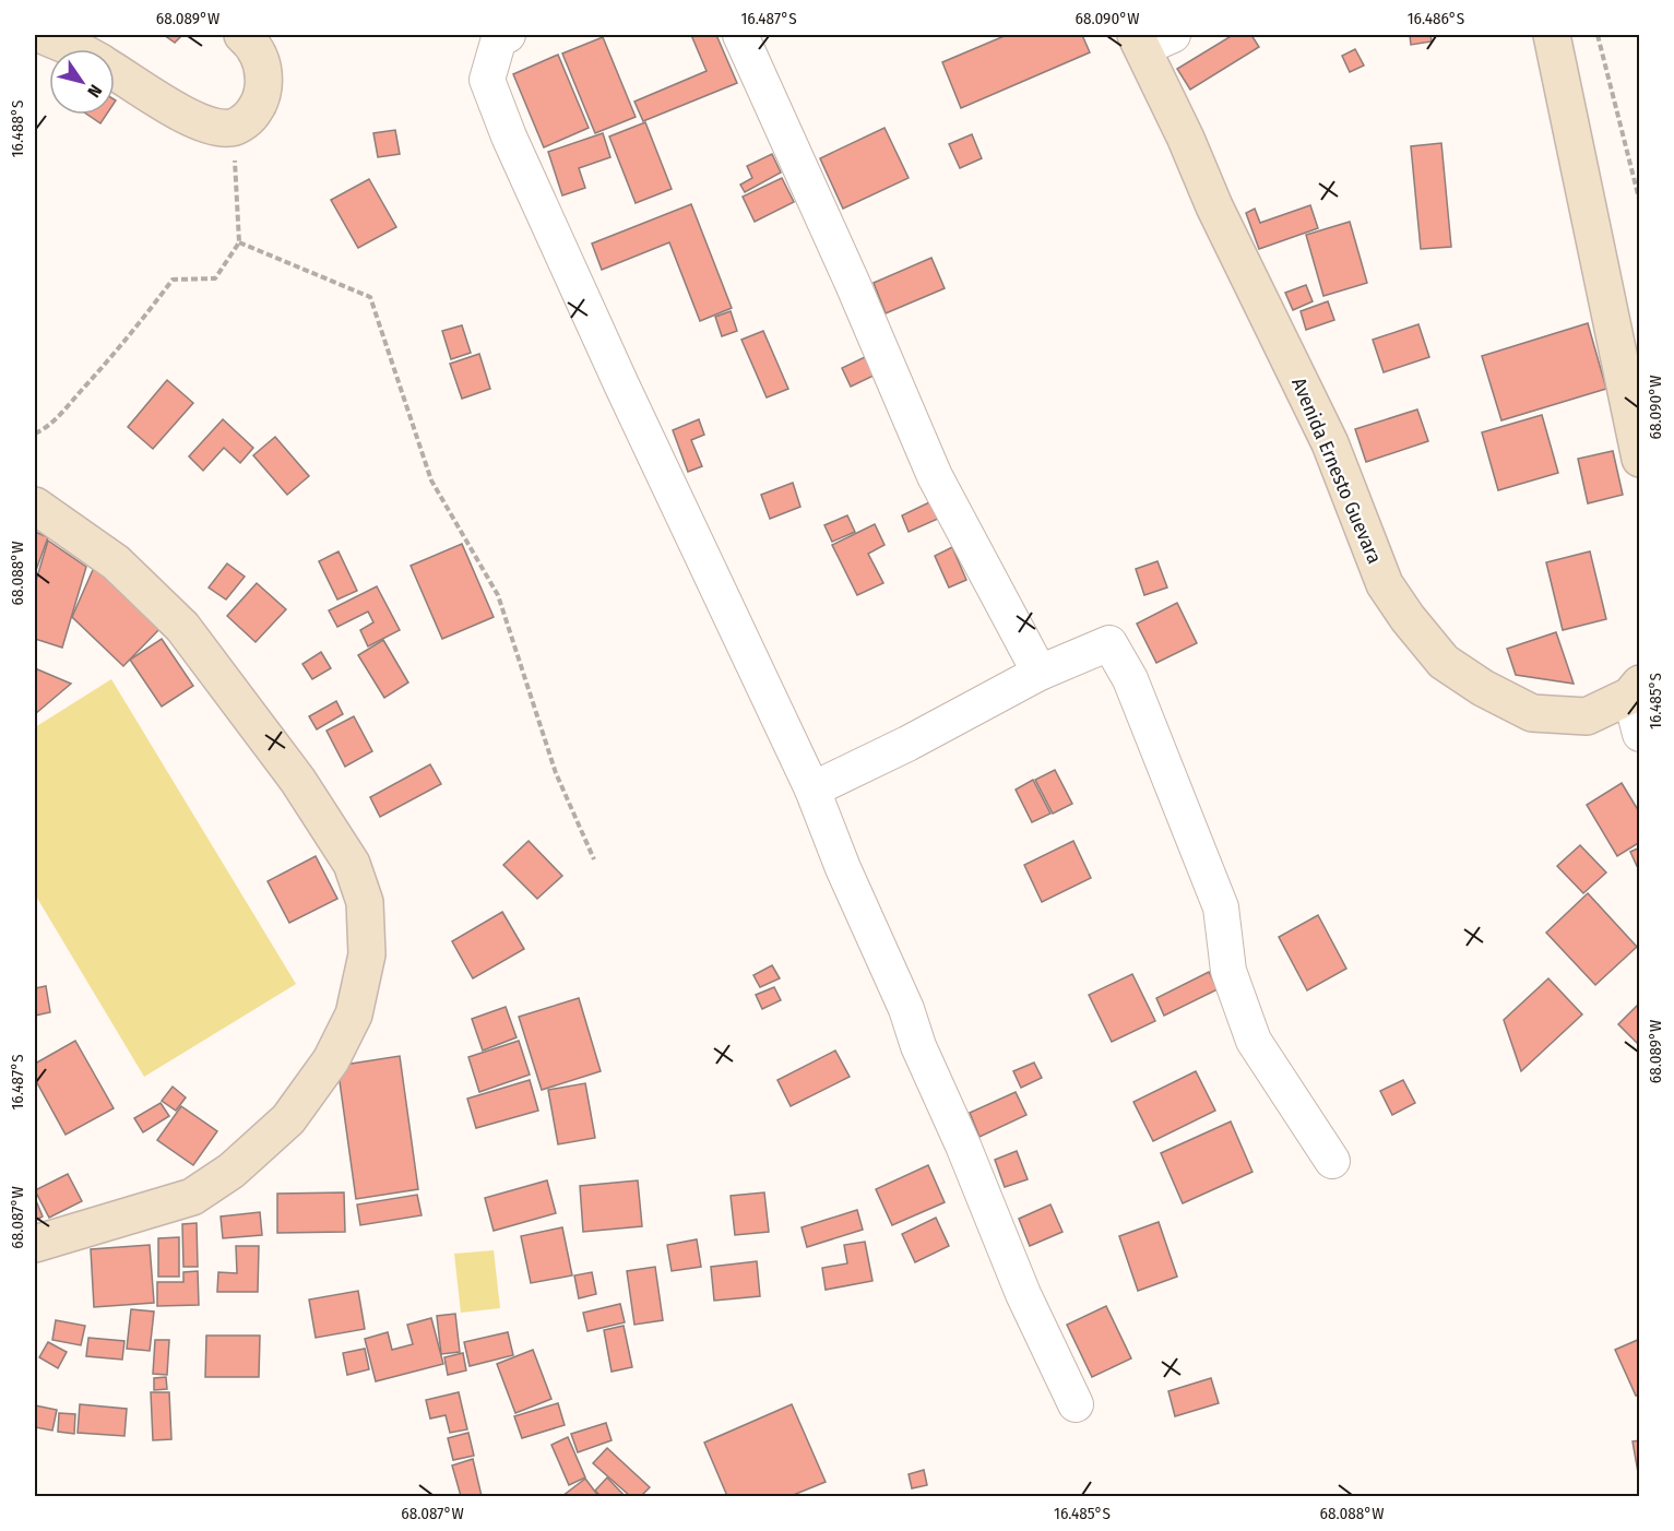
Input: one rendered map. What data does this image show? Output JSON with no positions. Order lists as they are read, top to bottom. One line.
{"streets":{"main road":["Avenida Ernesto Guevara"]},"north":"bottom right","coordinates":["68.089°W","16.487°S","68.090°W","16.486°S","16.488°S","68.088°W","16.485°S","68.087°W"]}
